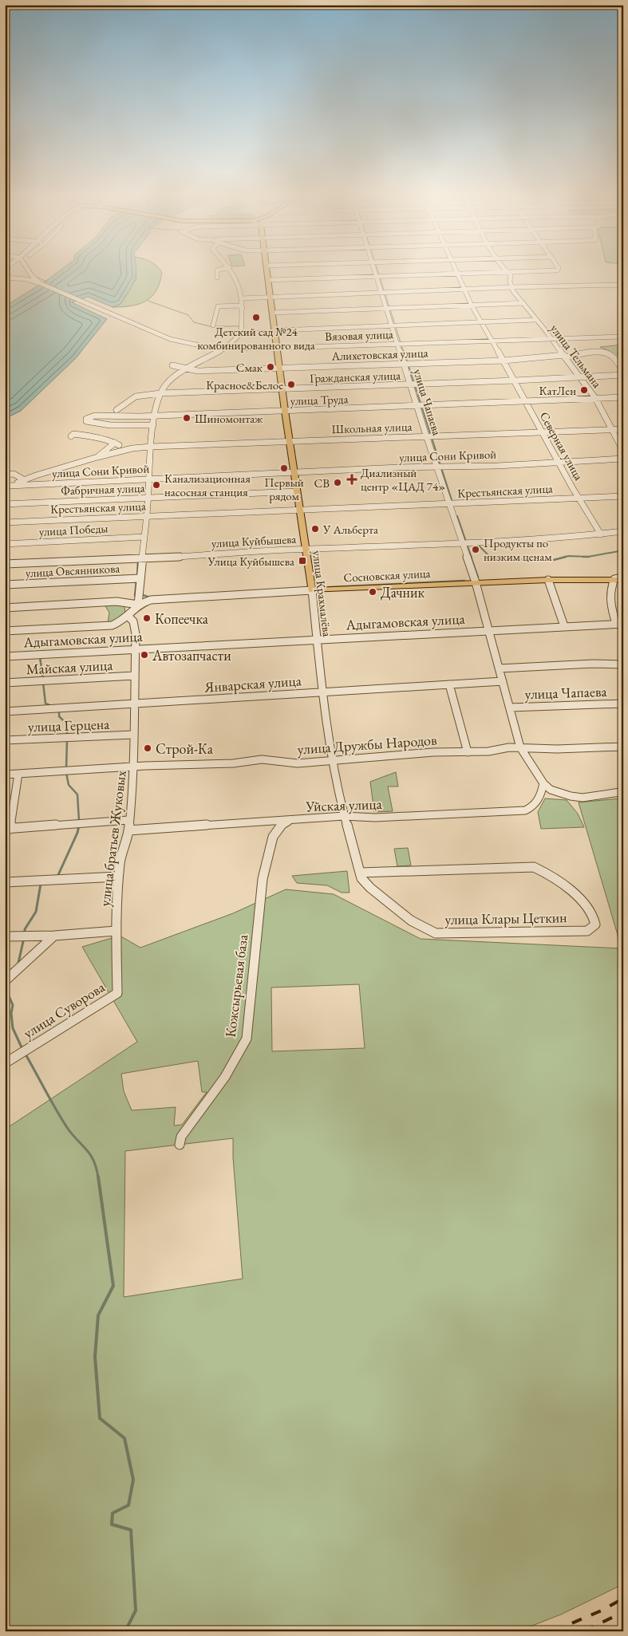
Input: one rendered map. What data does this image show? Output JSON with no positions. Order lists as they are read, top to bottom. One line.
{"streets":{"main road":["Сосновская улица","улица Крахмалёва"],"street":["Вязовая улица","Алихетовская улица","улица Тельмана","Гражданская улица","улица Труда","улица Чапаева","Школьная улица","Северная улица","улица Сони Кривой","Фабричная улица","Крестьянская улица","улица Победы","улица Куйбышева","улица Овсянникова","Адыгамовская улица","Майская улица","Январская улица","улица Герцена","улица Дружбы Народов","Уйская улица","улица братьев Жуковых","улица Клары Цеткин","Кожсырьевая база","улица Суворова"]},"crossings":[["Вязовая улица","улица Тельмана"],["Вязовая улица","улица Чапаева"],["Вязовая улица","Северная улица"],["Вязовая улица","улица Крахмалёва"],["Алихетовская улица","улица Тельмана"],["Алихетовская улица","улица Чапаева"],["Алихетовская улица","Северная улица"],["Алихетовская улица","улица Крахмалёва"],["улица Тельмана","Гражданская улица"],["улица Тельмана","улица Труда"],["улица Тельмана","Школьная улица"],["Гражданская улица","улица Чапаева"],["Гражданская улица","Северная улица"],["Гражданская улица","улица Крахмалёва"],["улица Труда","улица Чапаева"],["улица Труда","Северная улица"],["улица Труда","улица Крахмалёва"],["улица Чапаева","Школьная улица"],["улица Чапаева","улица Сони Кривой"],["улица Чапаева","Крестьянская улица"],["улица Чапаева","улица Куйбышева"],["улица Чапаева","Сосновская улица"],["улица Чапаева","Адыгамовская улица"],["улица Чапаева","Январская улица"],["улица Чапаева","улица Дружбы Народов"],["улица Чапаева","Уйская улица"],["Школьная улица","Северная улица"],["Школьная улица","улица Сони Кривой"],["Школьная улица","улица Крахмалёва"],["Северная улица","улица Сони Кривой"],["Северная улица","Крестьянская улица"],["Северная улица","улица Куйбышева"],["улица Сони Кривой","улица Крахмалёва"],["Фабричная улица","улица Крахмалёва"],["Крестьянская улица","улица Крахмалёва"],["улица Куйбышева","улица Крахмалёва"],["Сосновская улица","улица Крахмалёва"],["Сосновская улица","Адыгамовская улица"],["улица Крахмалёва","Адыгамовская улица"],["улица Крахмалёва","Январская улица"],["улица Крахмалёва","улица Дружбы Народов"],["улица Крахмалёва","Уйская улица"],["улица Крахмалёва","улица Клары Цеткин"],["Адыгамовская улица","улица братьев Жуковых"],["Майская улица","улица братьев Жуковых"],["Январская улица","улица братьев Жуковых"],["улица Герцена","улица братьев Жуковых"],["улица Дружбы Народов","улица братьев Жуковых"],["Уйская улица","улица братьев Жуковых"],["Уйская улица","Кожсырьевая база"],["улица братьев Жуковых","улица Суворова"]],"places":{"other":["Детский сад №24 комбинированного вида","Смак","Красное&Белое","КатЛен","Шиномонтаж","Первый рядом","СВ","Канализационная насосная станция","У Альберта","Продукты по низким ценам","Дачник","Копеечка","Автозапчасти","Строй-Ка"],"health":["Диализный центр «ЦАД 74»"],"transit":["Улица Куйбышева"]}}
